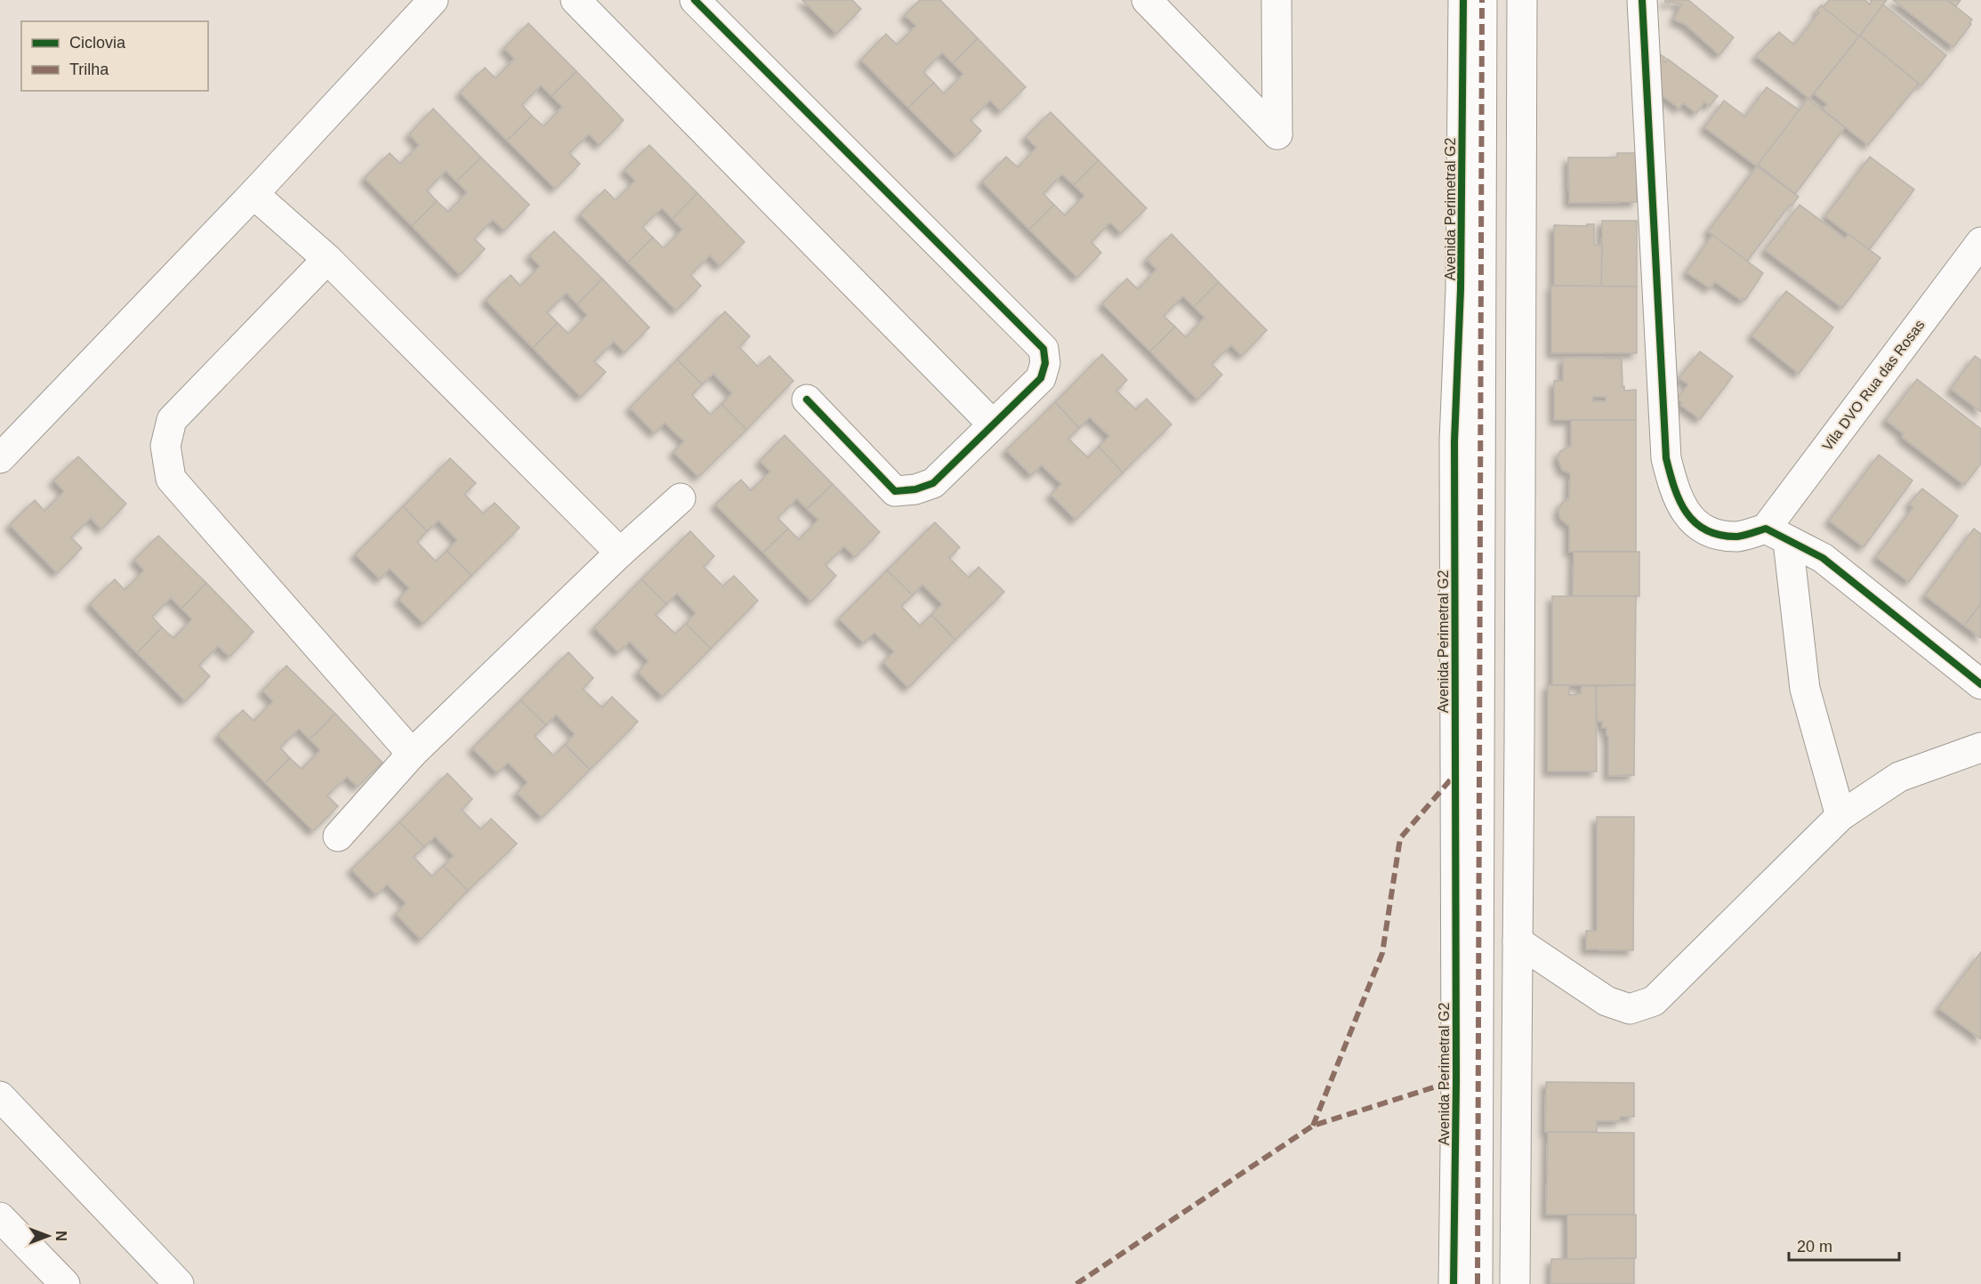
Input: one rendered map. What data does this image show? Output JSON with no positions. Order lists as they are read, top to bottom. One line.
{"streets":{"street":["Avenida Perimetral G2","Vila DVO Rua das Rosas"]},"legend":["Ciclovia","Trilha"],"scale_bar":"20 m","north":"right"}
